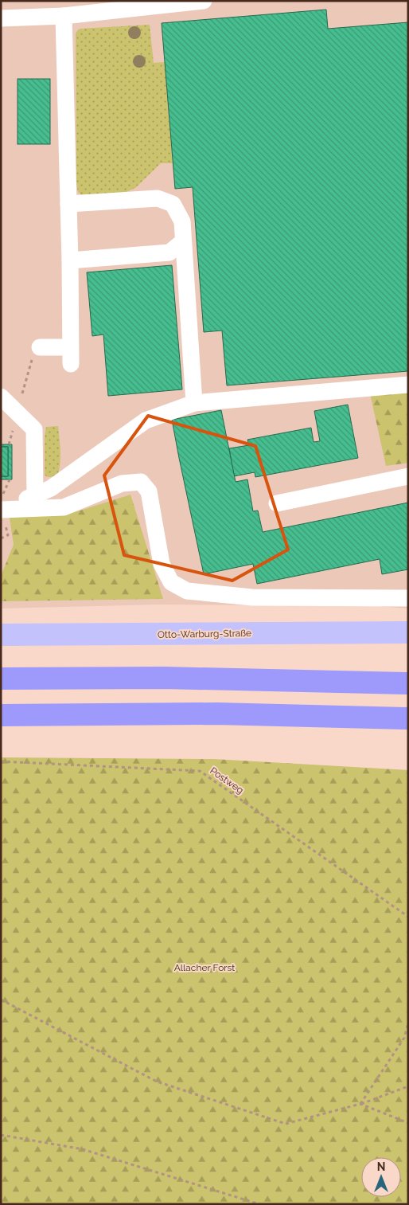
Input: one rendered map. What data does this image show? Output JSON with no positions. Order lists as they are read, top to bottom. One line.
{"streets":{"main road":["Otto-Warburg-Straße"],"path":["Postweg"]},"parks":["Allacher Forst"],"north":"top"}
